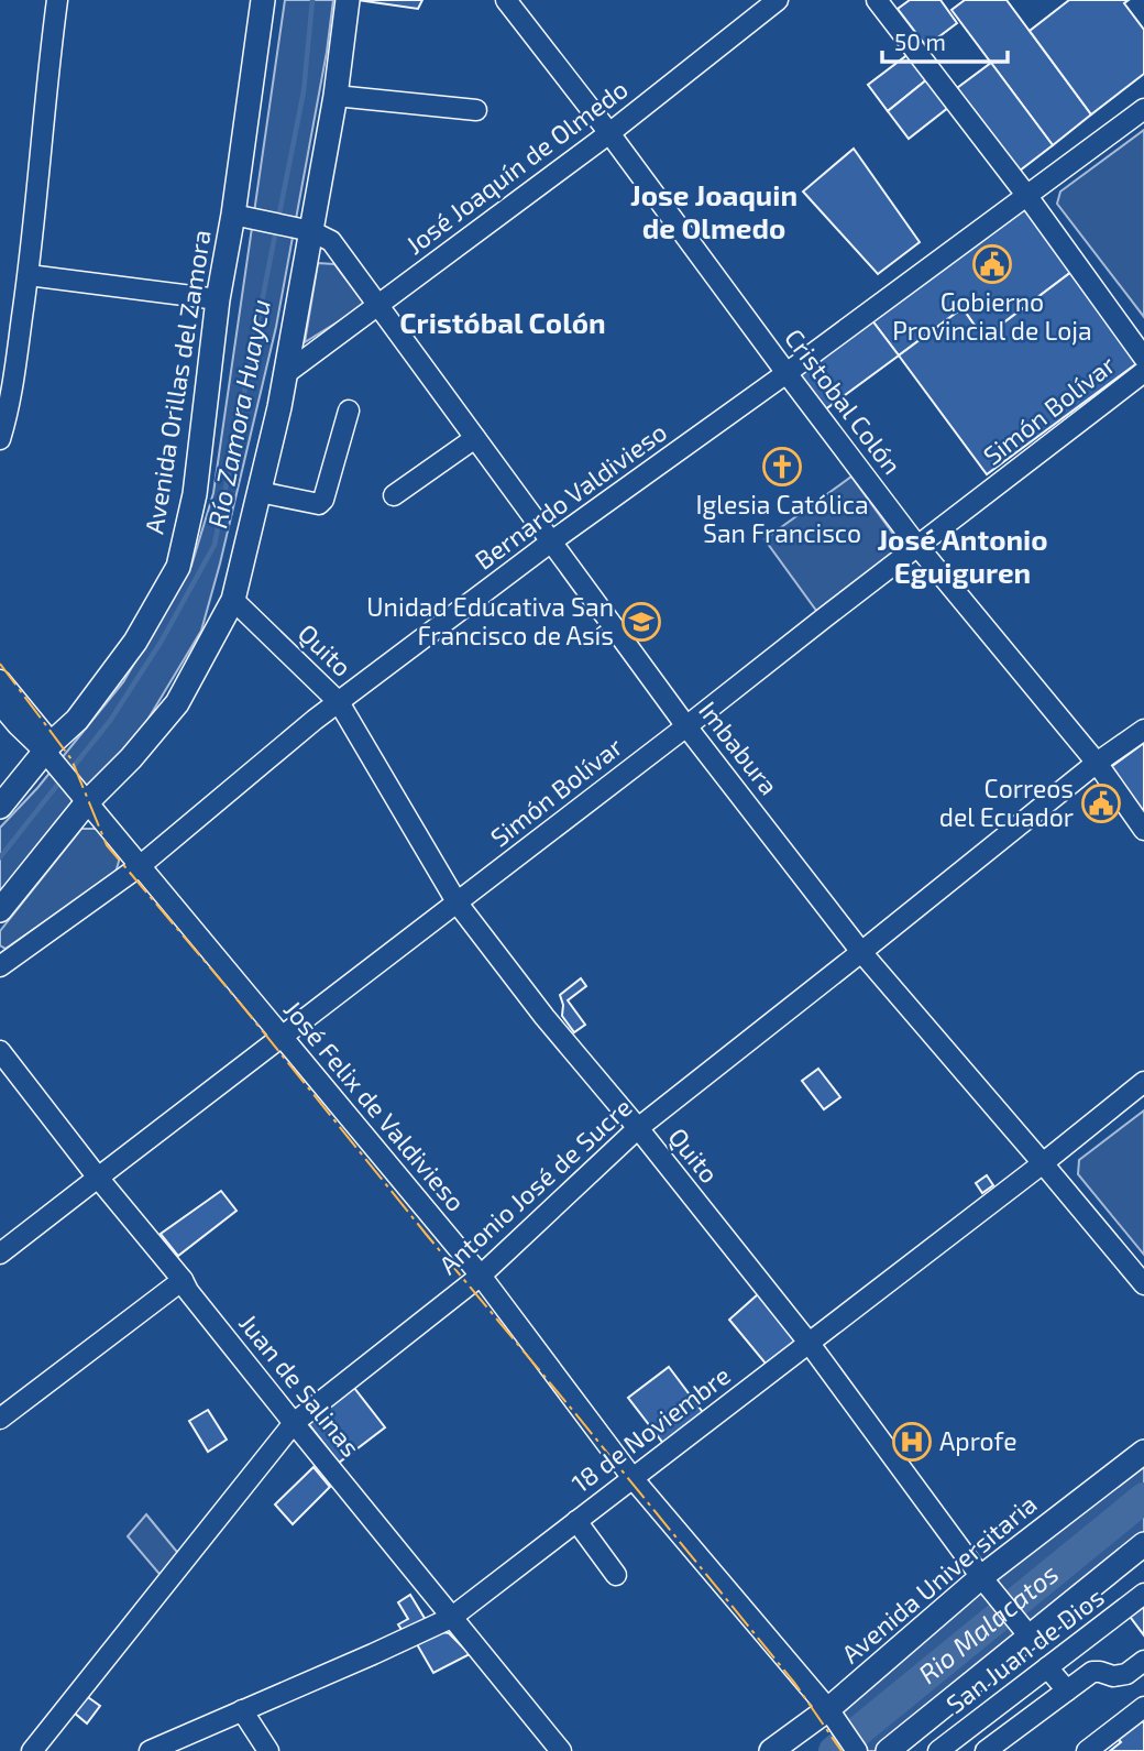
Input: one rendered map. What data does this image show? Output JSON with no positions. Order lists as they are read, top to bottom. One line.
{"streets":{"main road":["Avenida Orillas del Zamora","Avenida Universitaria"],"street":["José Joaquín de Olmedo","Cristobal Colón","Simón Bolívar","Bernardo Valdivieso","Quito","Imbabura","José Felix de Valdivieso","Antonio José de Sucre","Juan de Salinas","18 de Noviembre","San Juan de Dios"]},"crossings":[["José Joaquín de Olmedo","Cristobal Colón"],["José Joaquín de Olmedo","Imbabura"],["Avenida Orillas del Zamora","José Felix de Valdivieso"],["Cristobal Colón","Simón Bolívar"],["Cristobal Colón","Bernardo Valdivieso"],["Cristobal Colón","Antonio José de Sucre"],["Simón Bolívar","Quito"],["Simón Bolívar","Imbabura"],["Simón Bolívar","José Felix de Valdivieso"],["Simón Bolívar","Juan de Salinas"],["Bernardo Valdivieso","Quito"],["Bernardo Valdivieso","Imbabura"],["Bernardo Valdivieso","José Felix de Valdivieso"],["Quito","Antonio José de Sucre"],["Quito","18 de Noviembre"],["Quito","Avenida Universitaria"],["Imbabura","Antonio José de Sucre"],["Imbabura","18 de Noviembre"],["José Felix de Valdivieso","Antonio José de Sucre"],["José Felix de Valdivieso","18 de Noviembre"],["José Felix de Valdivieso","Avenida Universitaria"],["Antonio José de Sucre","Juan de Salinas"],["Juan de Salinas","18 de Noviembre"]],"districts":["Jose Joaquin de Olmedo","Cristóbal Colón","José Antonio Eguiguren"],"water":["Río Zamora Huaycu","Rio Malacatos"],"places":{"public building":["Gobierno Provincial de Loja","Correos del Ecuador"],"church":["Iglesia Católica San Francisco"],"school or university":["Unidad Educativa San Francisco de Asís"],"hospital":["Aprofe"]},"scale_bar":"50 m"}
